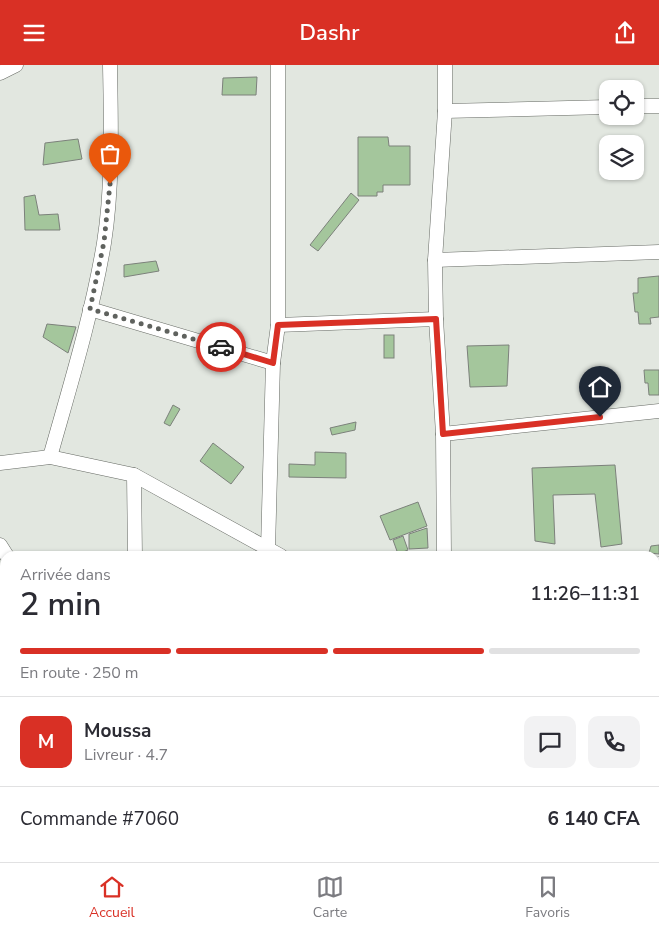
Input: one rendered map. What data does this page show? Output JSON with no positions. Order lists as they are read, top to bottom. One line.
{"page":{"header":"Dashr","heading":["2 min","Arrivée dans","11:26–11:31"],"panel":["Moussa","Livreur · 4.7","Commande #7060","6 140 CFA"],"bar":"En route · 250 m","round":"M","tabs":["Accueil","Carte","Favoris"]}}
